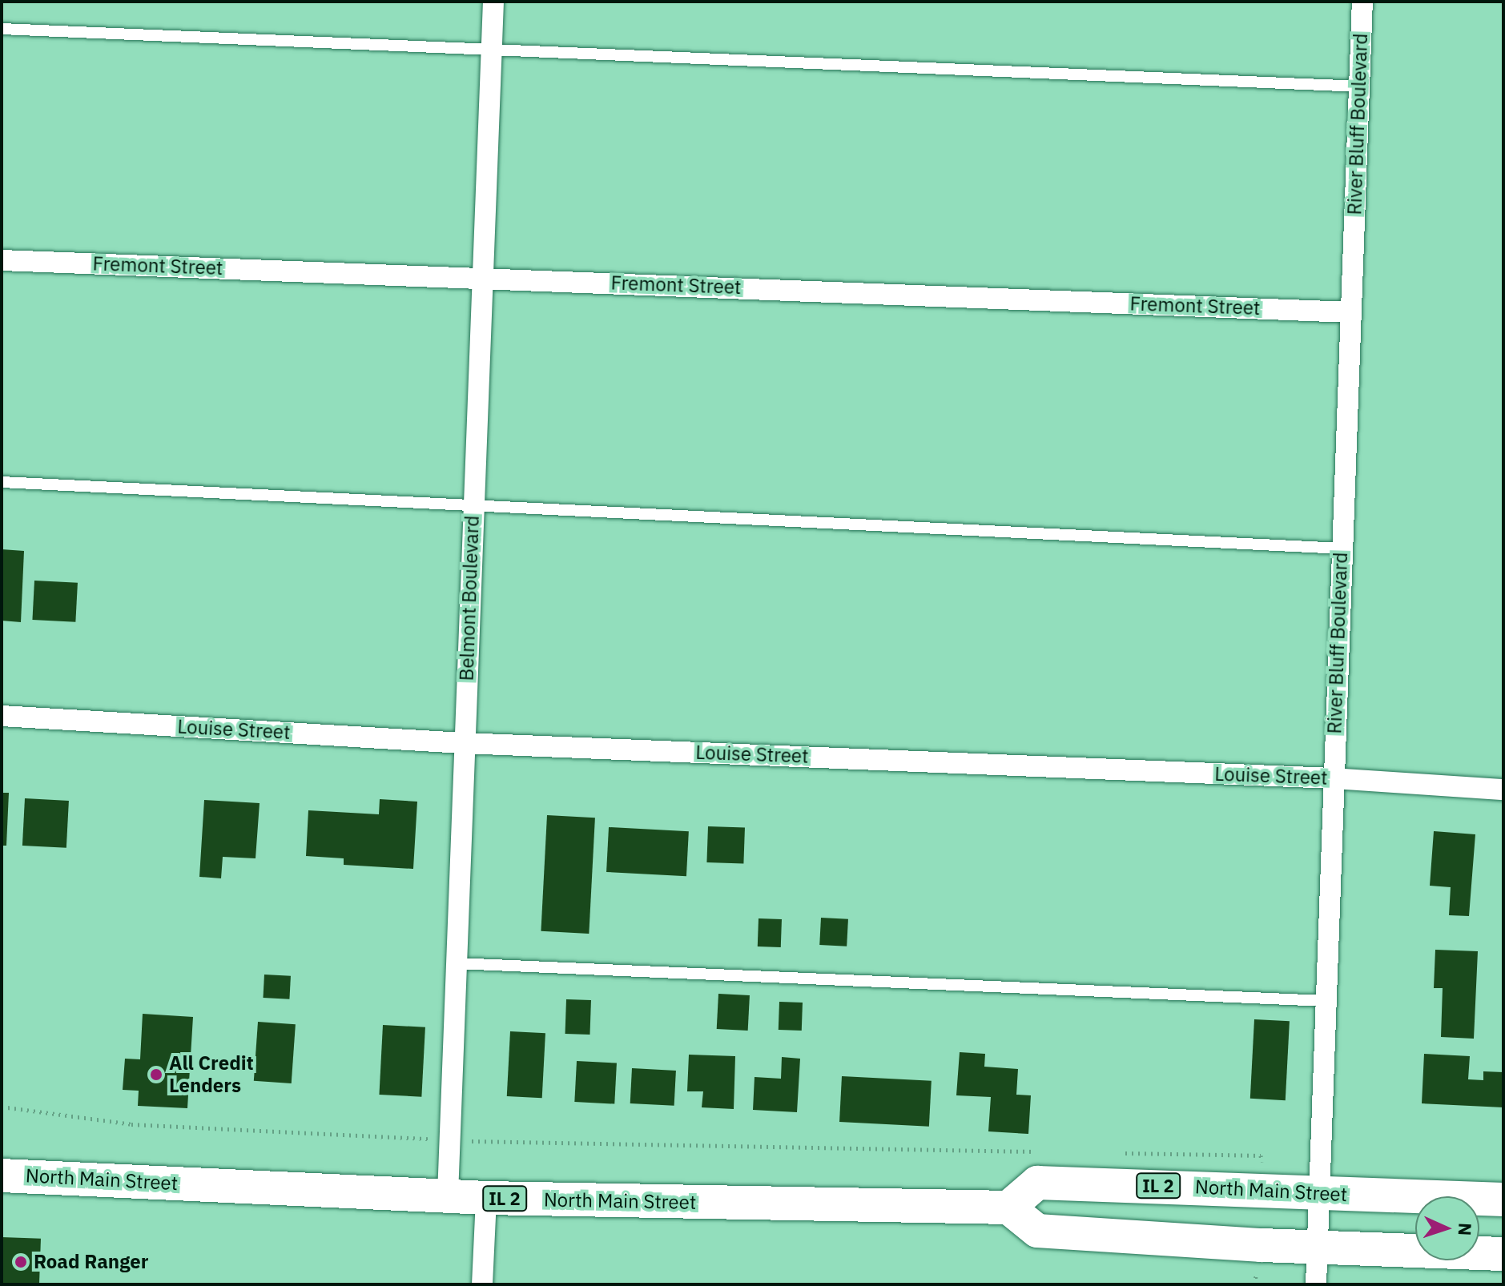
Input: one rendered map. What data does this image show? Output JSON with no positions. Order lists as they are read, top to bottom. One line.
{"streets":{"main road":["North Main Street","IL 2"],"street":["River Bluff Boulevard","Fremont Street","Belmont Boulevard","Louise Street"]},"crossings":[["River Bluff Boulevard","Fremont Street"],["River Bluff Boulevard","Louise Street"],["River Bluff Boulevard","North Main Street"],["Fremont Street","Belmont Boulevard"],["Belmont Boulevard","Louise Street"],["Belmont Boulevard","North Main Street"]],"places":["All Credit Lenders","Road Ranger"],"north":"right"}
